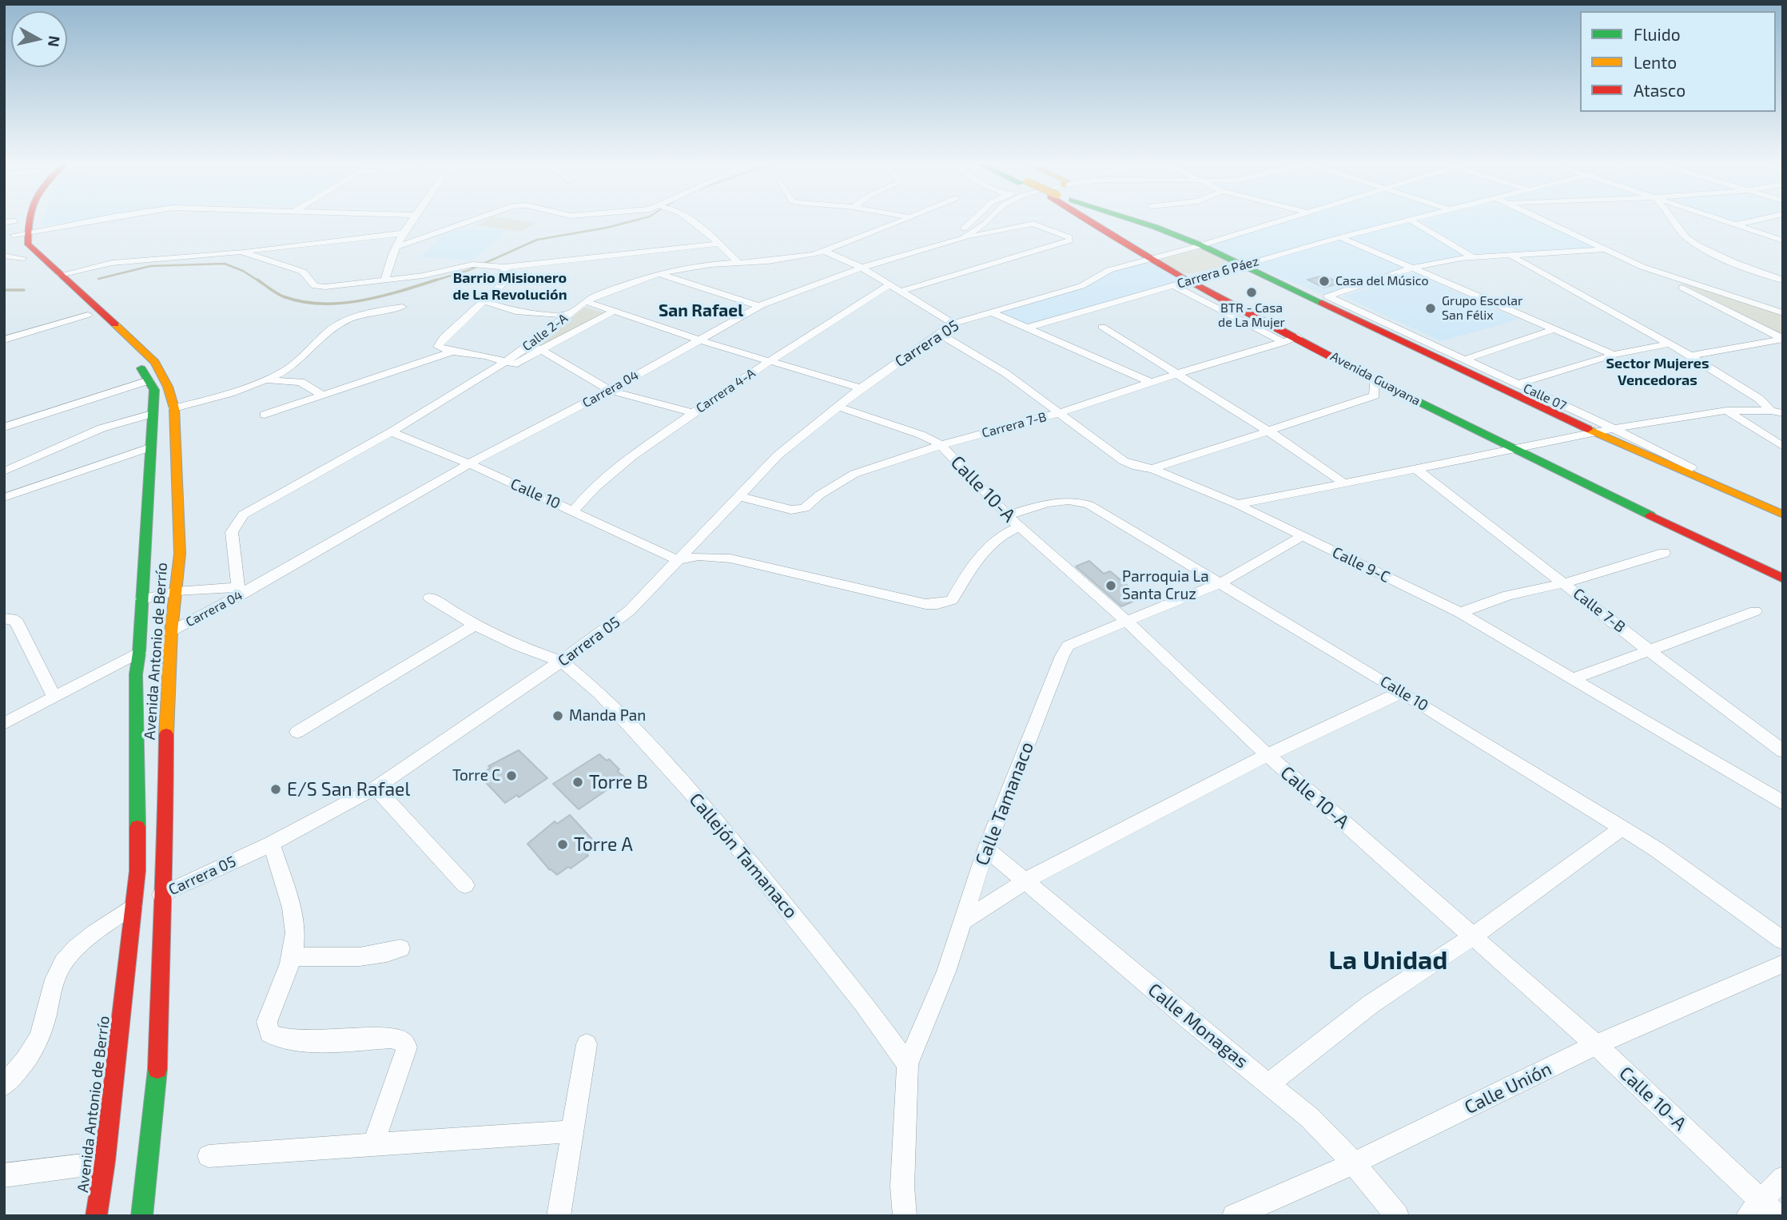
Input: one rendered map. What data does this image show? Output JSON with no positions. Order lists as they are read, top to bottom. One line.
{"streets":{"main road":["Avenida Guayana","Avenida Antonio de Berrío"],"street":["Carrera 6 Páez","Calle 2-A","Carrera 05","Carrera 04","Carrera 4-A","Calle 07","Carrera 7-B","Calle 10-A","Calle 10","Calle 9-C","Calle 7-B","Calle Tamanaco","Callejón Tamanaco","Calle Monagas","Calle Unión"]},"crossings":[["Carrera 6 Páez","Avenida Guayana"],["Calle 2-A","Carrera 04"],["Calle 2-A","Calle 10"],["Carrera 05","Avenida Guayana"],["Carrera 05","Carrera 7-B"],["Carrera 05","Calle 10-A"],["Carrera 05","Calle 10"],["Carrera 05","Calle 9-C"],["Carrera 05","Avenida Antonio de Berrío"],["Carrera 05","Callejón Tamanaco"],["Avenida Guayana","Calle 07"],["Avenida Guayana","Carrera 7-B"],["Carrera 04","Calle 10"],["Carrera 04","Avenida Antonio de Berrío"],["Carrera 4-A","Calle 10"],["Carrera 7-B","Calle 10-A"],["Carrera 7-B","Calle 9-C"],["Calle 10-A","Calle 10"],["Calle 10-A","Calle Tamanaco"],["Calle 10-A","Calle Unión"],["Calle 10","Calle Tamanaco"],["Calle 9-C","Calle Tamanaco"],["Calle Tamanaco","Callejón Tamanaco"],["Calle Tamanaco","Calle Monagas"],["Calle Monagas","Calle Unión"]],"districts":["Barrio Misionero de La Revolución","San Rafael","Sector Mujeres Vencedoras","La Unidad"],"places":["Casa del Músico","BTR - Casa de La Mujer","Grupo Escolar San Félix","Parroquia La Santa Cruz","Manda Pan","Torre C","Torre B","E/S San Rafael","Torre A"],"legend":["Fluido","Lento","Atasco"],"north":"right"}
